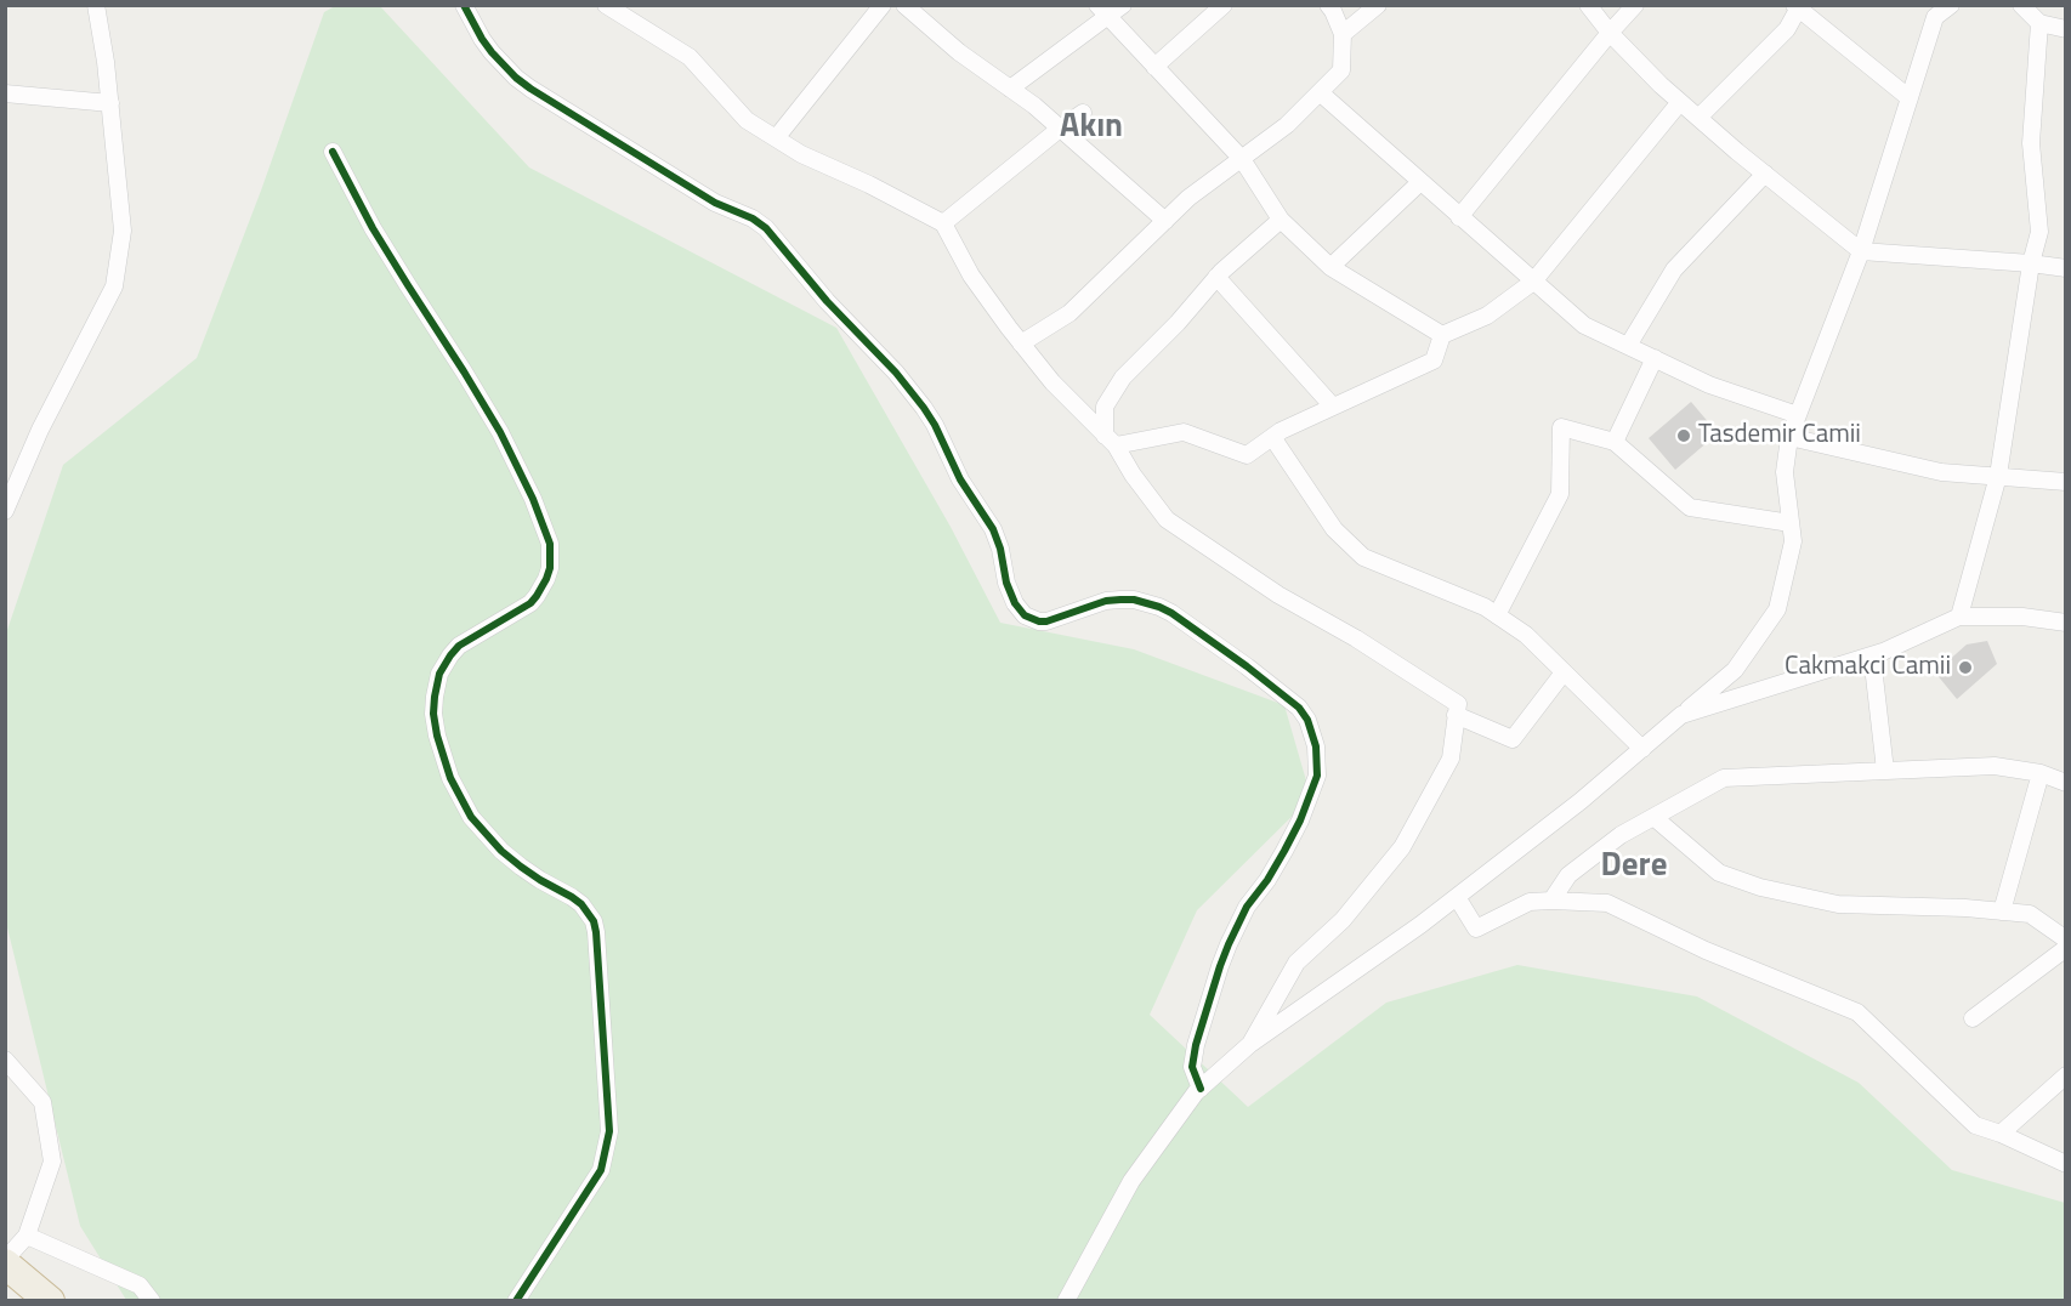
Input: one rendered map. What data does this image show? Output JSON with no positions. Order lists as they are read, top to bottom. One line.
{"districts":["Akın","Dere"],"places":["Tasdemir Camii","Cakmakci Camii"]}
